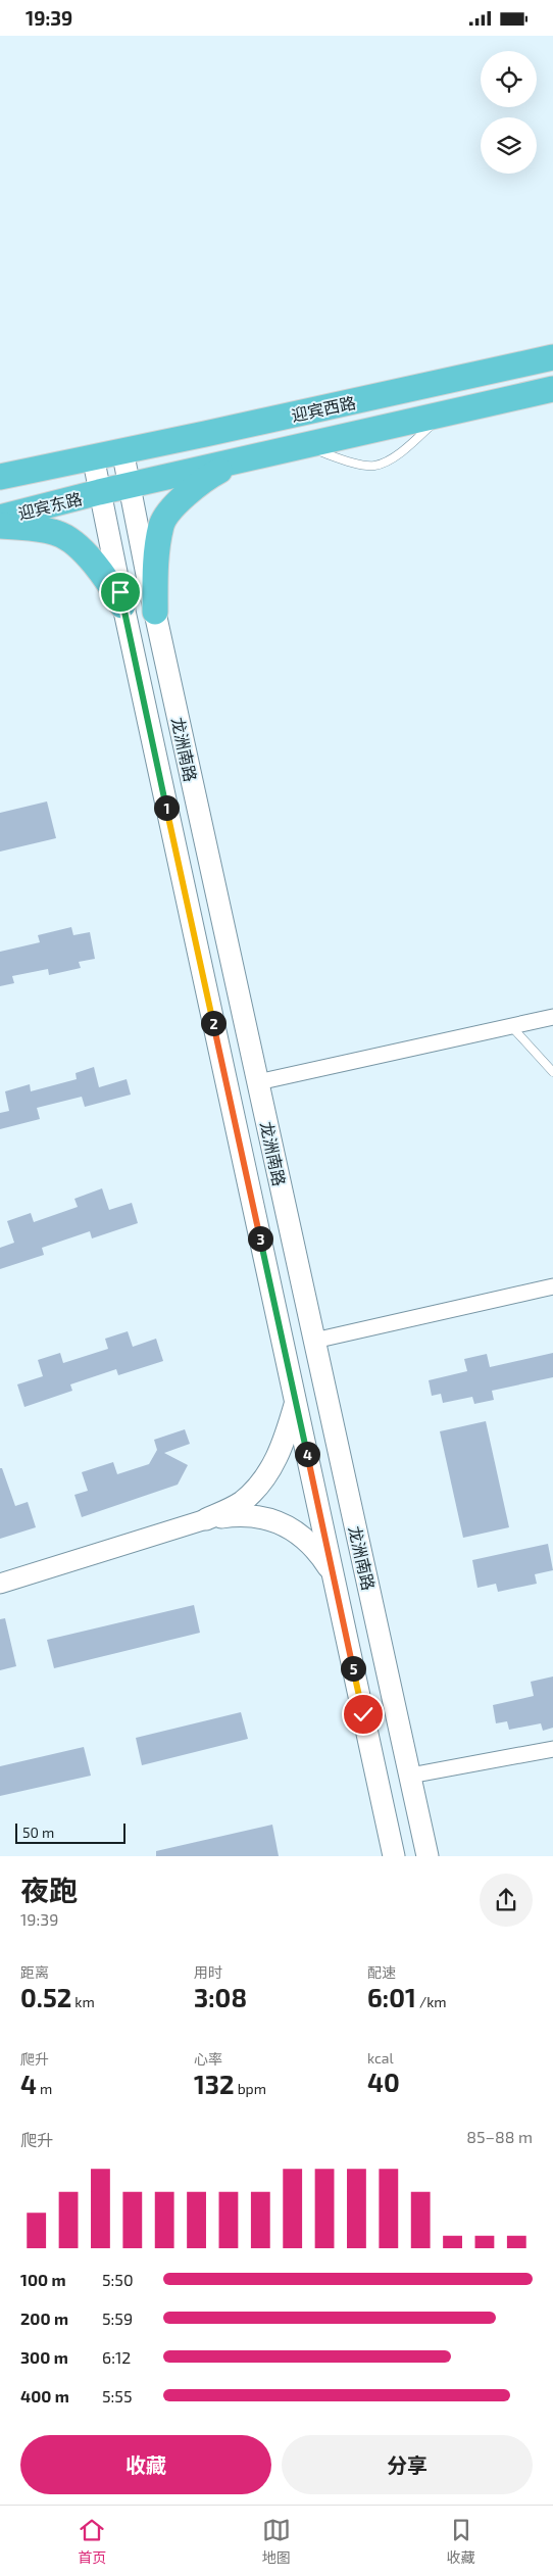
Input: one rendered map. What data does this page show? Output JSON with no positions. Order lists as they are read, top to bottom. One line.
{"streets":{"highway":["迎宾西路","迎宾东路"],"main road":["龙洲南路"]},"crossings":[["迎宾西路","迎宾东路"],["迎宾西路","龙洲南路"],["迎宾东路","龙洲南路"]],"scale_bar":"50 m","page":{"status":"19:39","pins":["1","2","3","4","5"],"scale":"50 m","heading":["夜跑","19:39"],"stats":[["距离","0.52 km"],["用时","3:08"],["配速","6:01 /km"],["爬升","4 m"],["心率","132 bpm"],["kcal","40"]],"chart":["爬升","85–88 m"],"list":[{"name":"100 m","note":"5:50"},{"name":"200 m","note":"5:59"},{"name":"300 m","note":"6:12"},{"name":"400 m","note":"5:55"}],"buttons":["收藏","分享"],"tabs":["首页","地图","收藏"]}}
